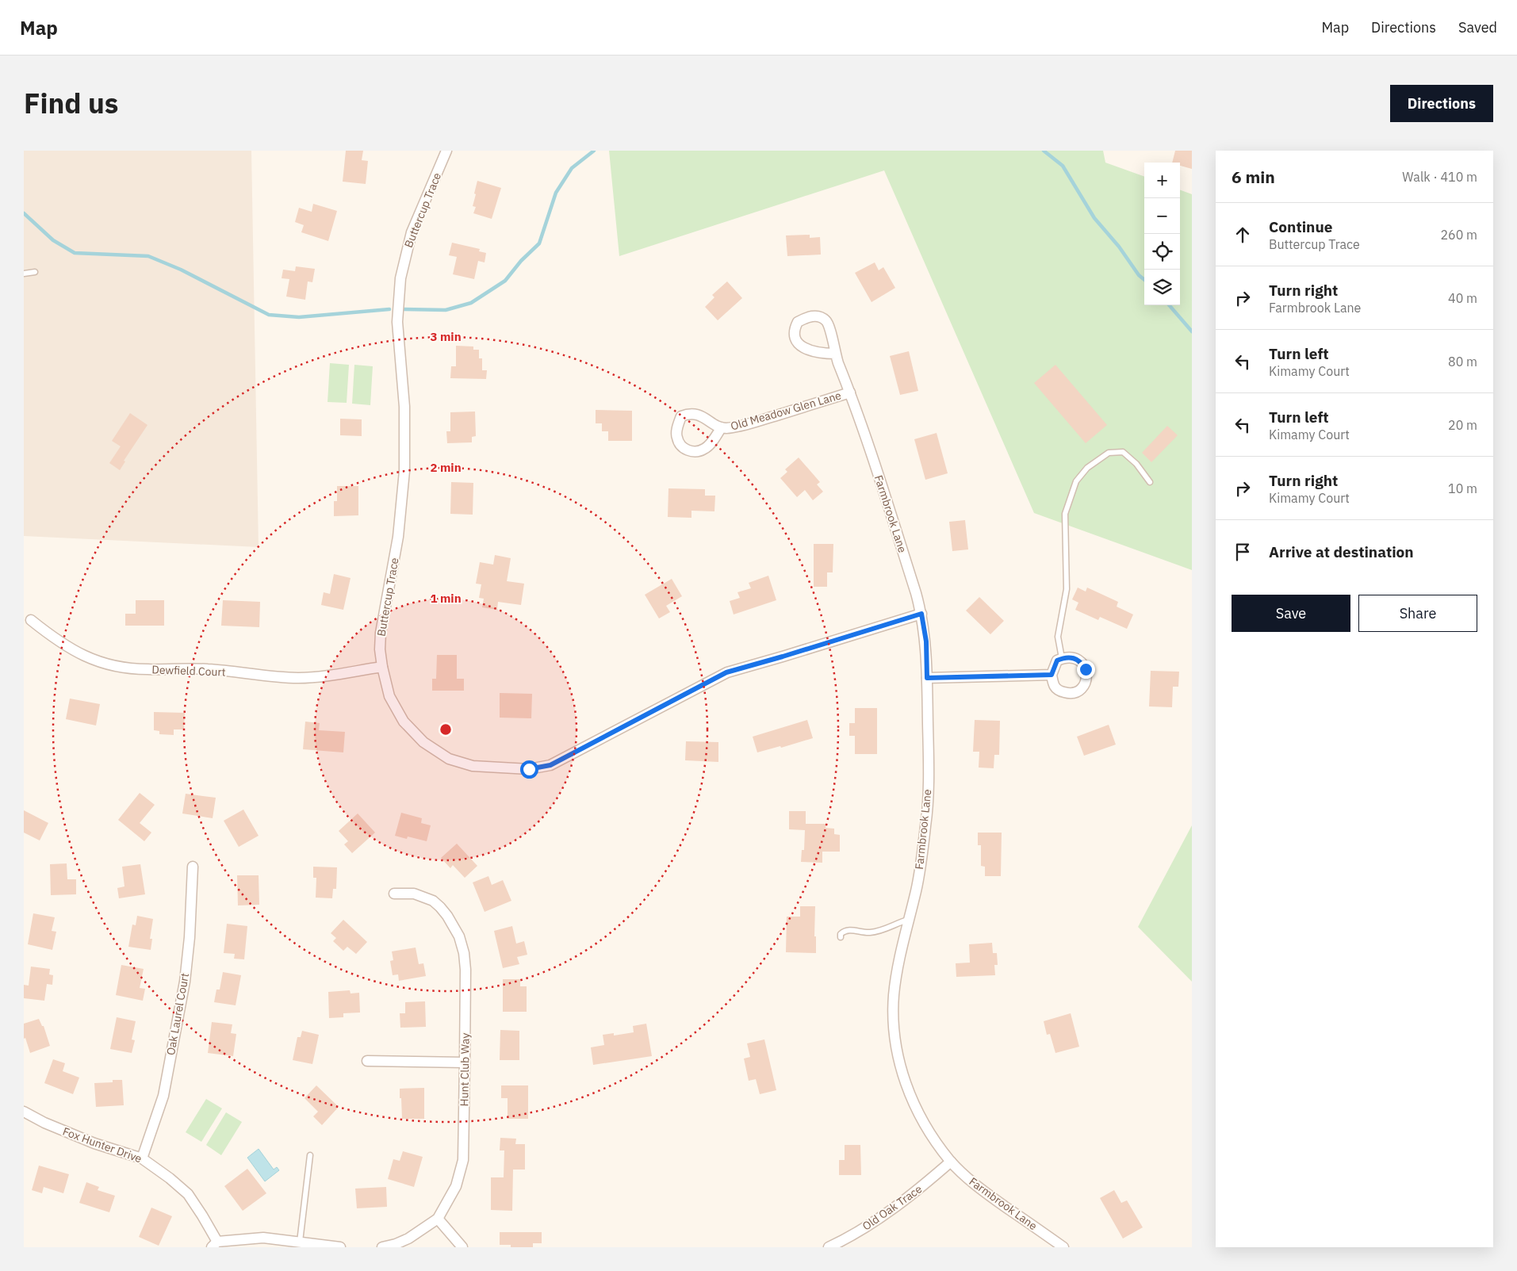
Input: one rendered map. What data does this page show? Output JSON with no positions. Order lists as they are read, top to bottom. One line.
{"streets":{"street":["Buttercup Trace","Old Meadow Glen Lane","Farmbrook Lane","Dewfield Court","Oak Laurel Court","Hunt Club Way","Fox Hunter Drive","Old Oak Trace"]},"crossings":[["Buttercup Trace","Farmbrook Lane"],["Buttercup Trace","Dewfield Court"],["Old Meadow Glen Lane","Farmbrook Lane"],["Farmbrook Lane","Old Oak Trace"],["Oak Laurel Court","Fox Hunter Drive"]],"page":{"header":"Map","nav":["Map","Directions","Saved"],"title":"Find us","buttons":["Directions",["Save","Share"]],"heading":["6 min","Walk · 410 m"],"map_buttons":["+","−"],"list":[["Continue","Buttercup Trace","260 m"],["Turn right","Farmbrook Lane","40 m"],["Turn left","Kimamy Court","80 m"],["Turn left","Kimamy Court","20 m"],["Turn right","Kimamy Court","10 m"],"Arrive at destination"]},"rings":["3 min","2 min","1 min"]}
